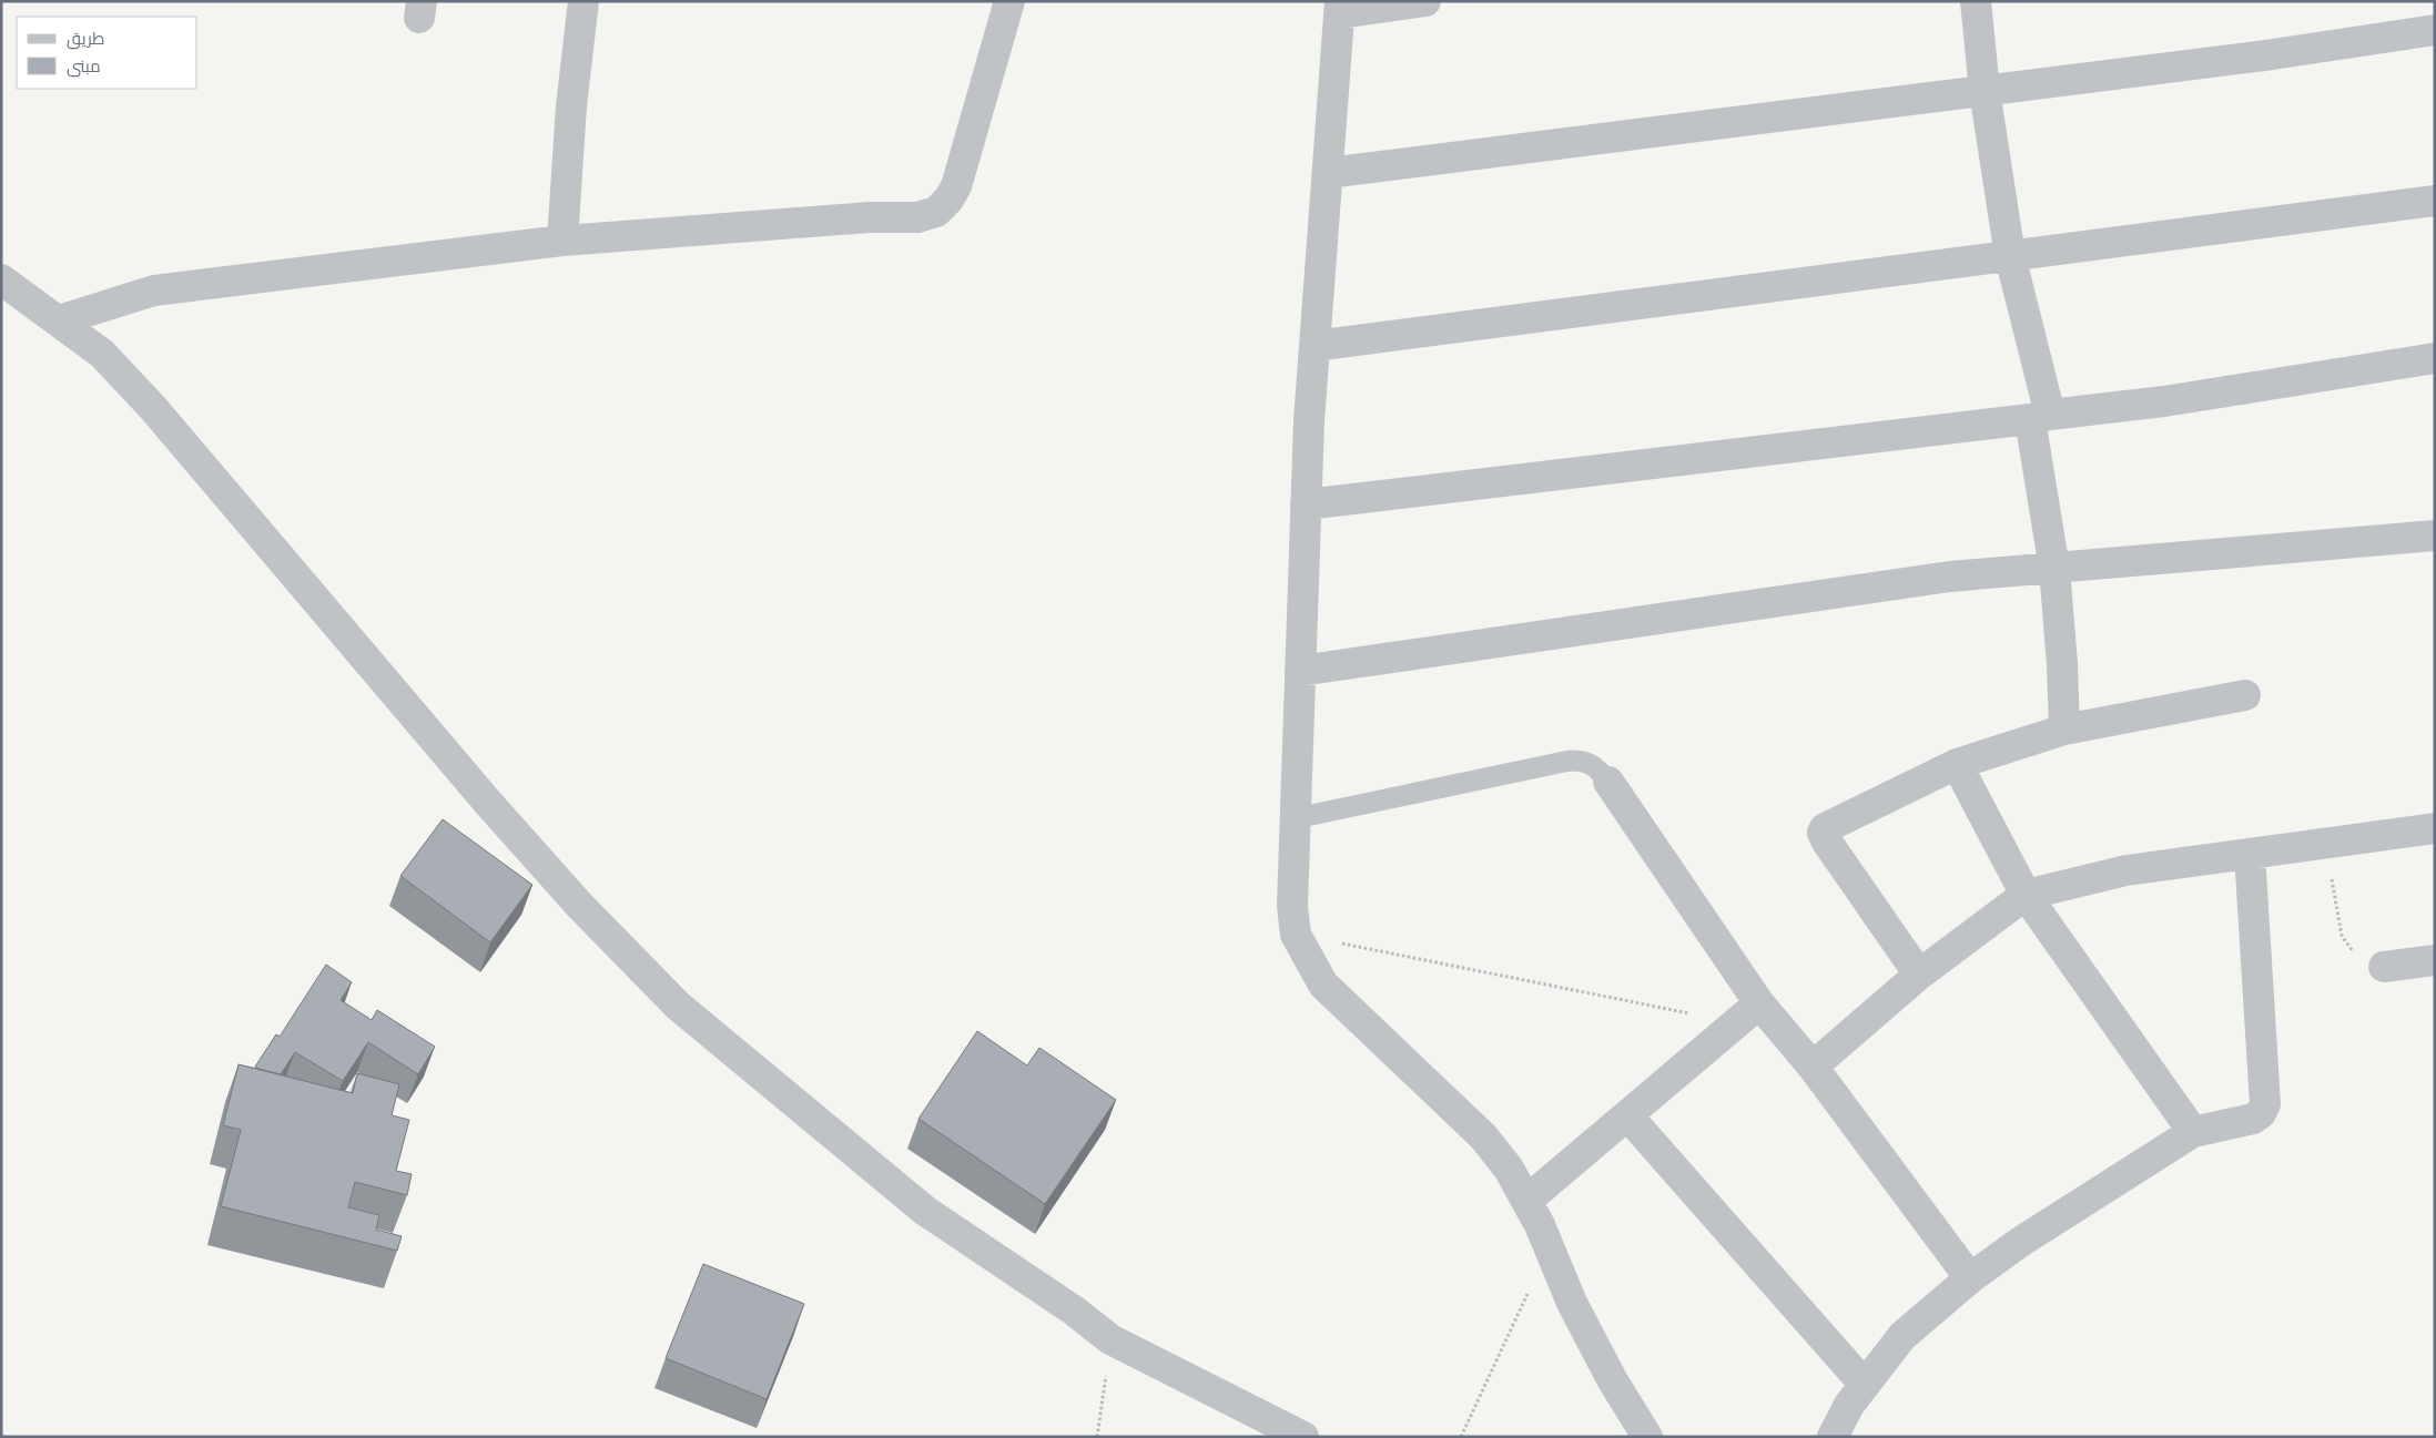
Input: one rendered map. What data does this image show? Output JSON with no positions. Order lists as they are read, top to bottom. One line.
{"legend":["طريق","مبنى"]}
